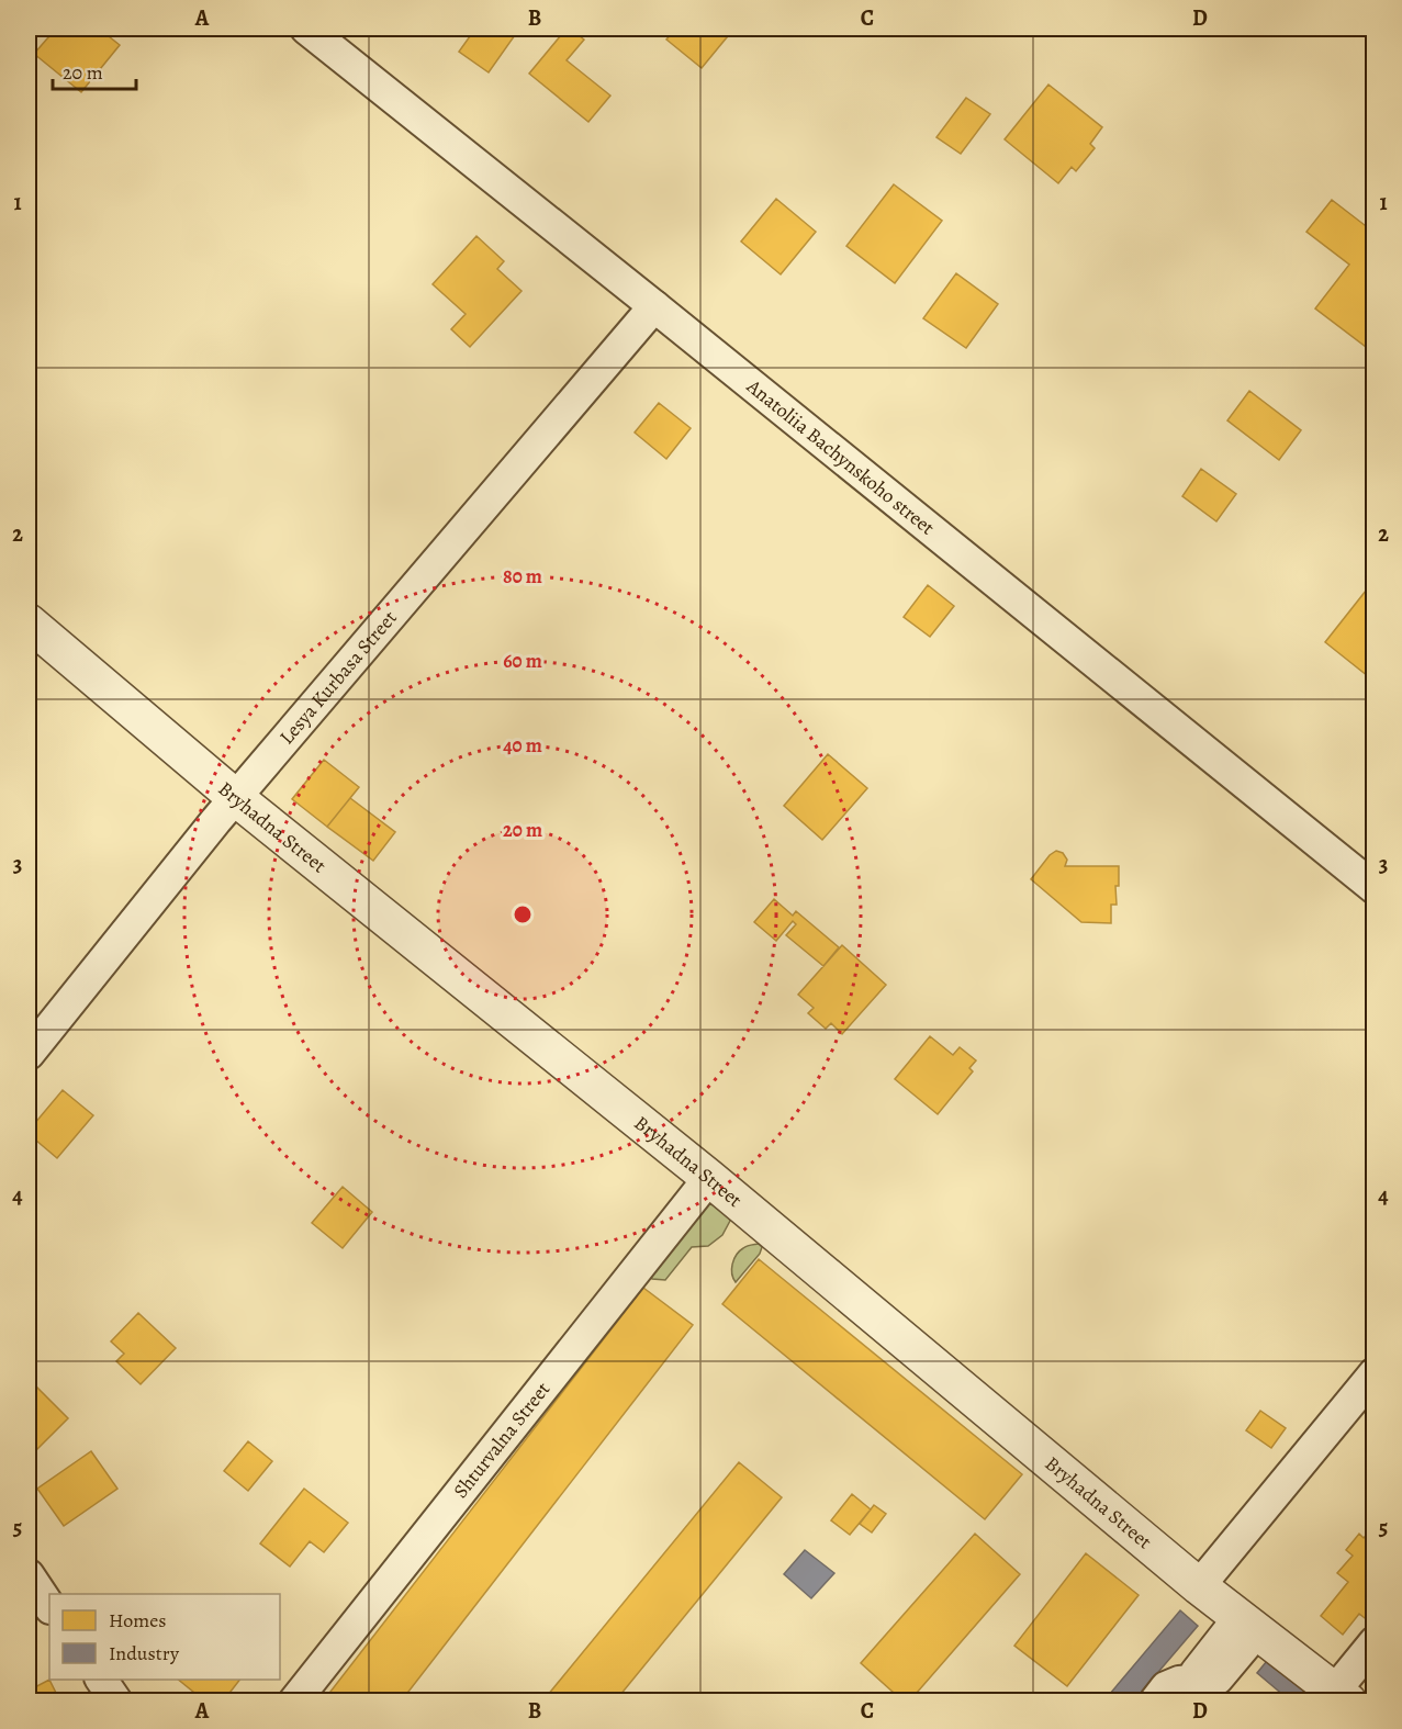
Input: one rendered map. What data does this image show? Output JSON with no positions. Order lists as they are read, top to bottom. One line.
{"streets":{"street":["Anatoliia Bachynskoho street","Lesya Kurbasa Street","Bryhadna Street","Shturvalna Street"]},"crossings":[["Anatoliia Bachynskoho street","Lesya Kurbasa Street"],["Lesya Kurbasa Street","Bryhadna Street"],["Bryhadna Street","Shturvalna Street"]],"legend":["Homes","Industry"],"scale_bar":"20 m","grid":{"columns":["A","B","C","D"],"rows":["1","2","3","4","5"]},"rings":["80 m","60 m","40 m","20 m"]}
